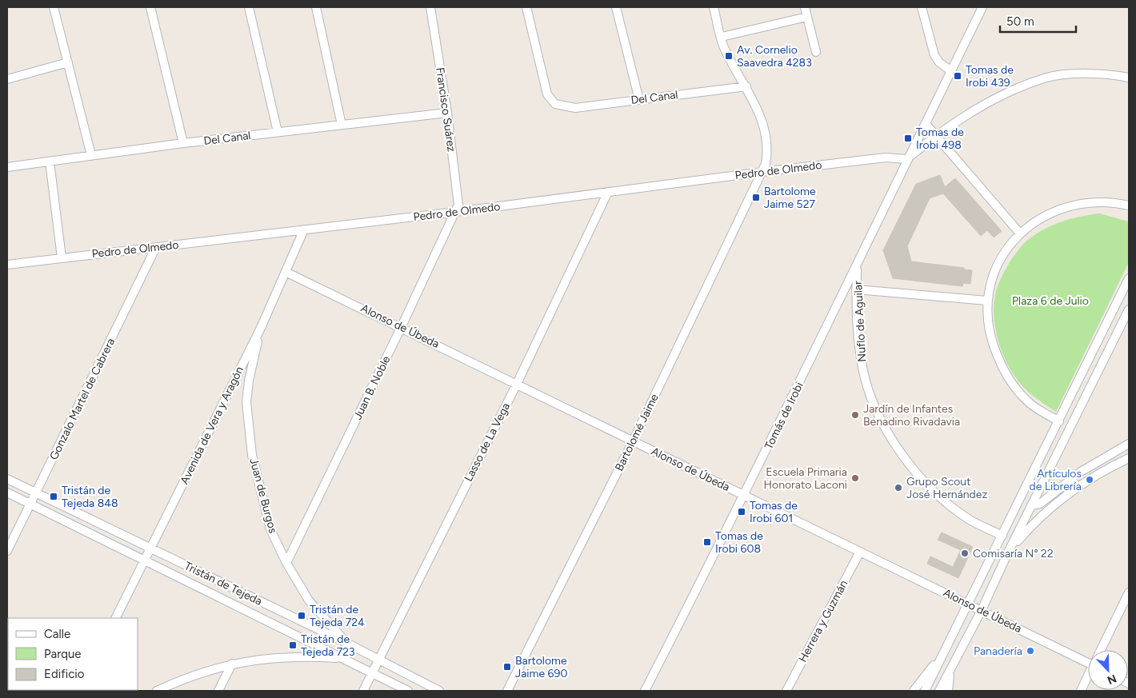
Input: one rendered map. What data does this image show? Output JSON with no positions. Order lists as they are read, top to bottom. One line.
{"streets":{"street":["Del Canal","Francisco Suárez","Pedro de Olmedo","Nuflo de Aguilar","Alonso de Úbeda","Juan B. Noble","Gonzalo Martel de Cabrera","Tomás de Irobi","Avenida de Vera y Aragón","Bartolomé Jaime","Lasso de La Vega","Juan de Burgos","Tristán de Tejeda","Herrera y Guzmán"]},"crossings":[["Del Canal","Francisco Suárez"],["Del Canal","Bartolomé Jaime"],["Francisco Suárez","Pedro de Olmedo"],["Francisco Suárez","Juan B. Noble"],["Pedro de Olmedo","Juan B. Noble"],["Pedro de Olmedo","Gonzalo Martel de Cabrera"],["Pedro de Olmedo","Tomás de Irobi"],["Pedro de Olmedo","Avenida de Vera y Aragón"],["Pedro de Olmedo","Bartolomé Jaime"],["Pedro de Olmedo","Lasso de La Vega"],["Nuflo de Aguilar","Tomás de Irobi"],["Alonso de Úbeda","Juan B. Noble"],["Alonso de Úbeda","Tomás de Irobi"],["Alonso de Úbeda","Avenida de Vera y Aragón"],["Alonso de Úbeda","Bartolomé Jaime"],["Alonso de Úbeda","Lasso de La Vega"],["Alonso de Úbeda","Herrera y Guzmán"],["Juan B. Noble","Juan de Burgos"],["Gonzalo Martel de Cabrera","Tristán de Tejeda"],["Avenida de Vera y Aragón","Juan de Burgos"],["Avenida de Vera y Aragón","Tristán de Tejeda"],["Lasso de La Vega","Tristán de Tejeda"],["Juan de Burgos","Tristán de Tejeda"]],"parks":["Plaza 6 de Julio"],"places":{"transit":["Av. Cornelio Saavedra 4283","Tomas de Irobi 439","Tomas de Irobi 498","Bartolome Jaime 527","Tristán de Tejeda 848","Tomas de Irobi 601","Tomas de Irobi 608","Tristán de Tejeda 724","Tristán de Tejeda 723","Bartolome Jaime 690"],"other":["Jardín de Infantes Benadino Rivadavia","Escuela Primaria Honorato Laconi","Artículos de Librería","Grupo Scout José Hernández","Comisaría N° 22","Panadería"]},"legend":["Calle","Parque","Edificio"],"scale_bar":"50 m","north":"bottom right"}
